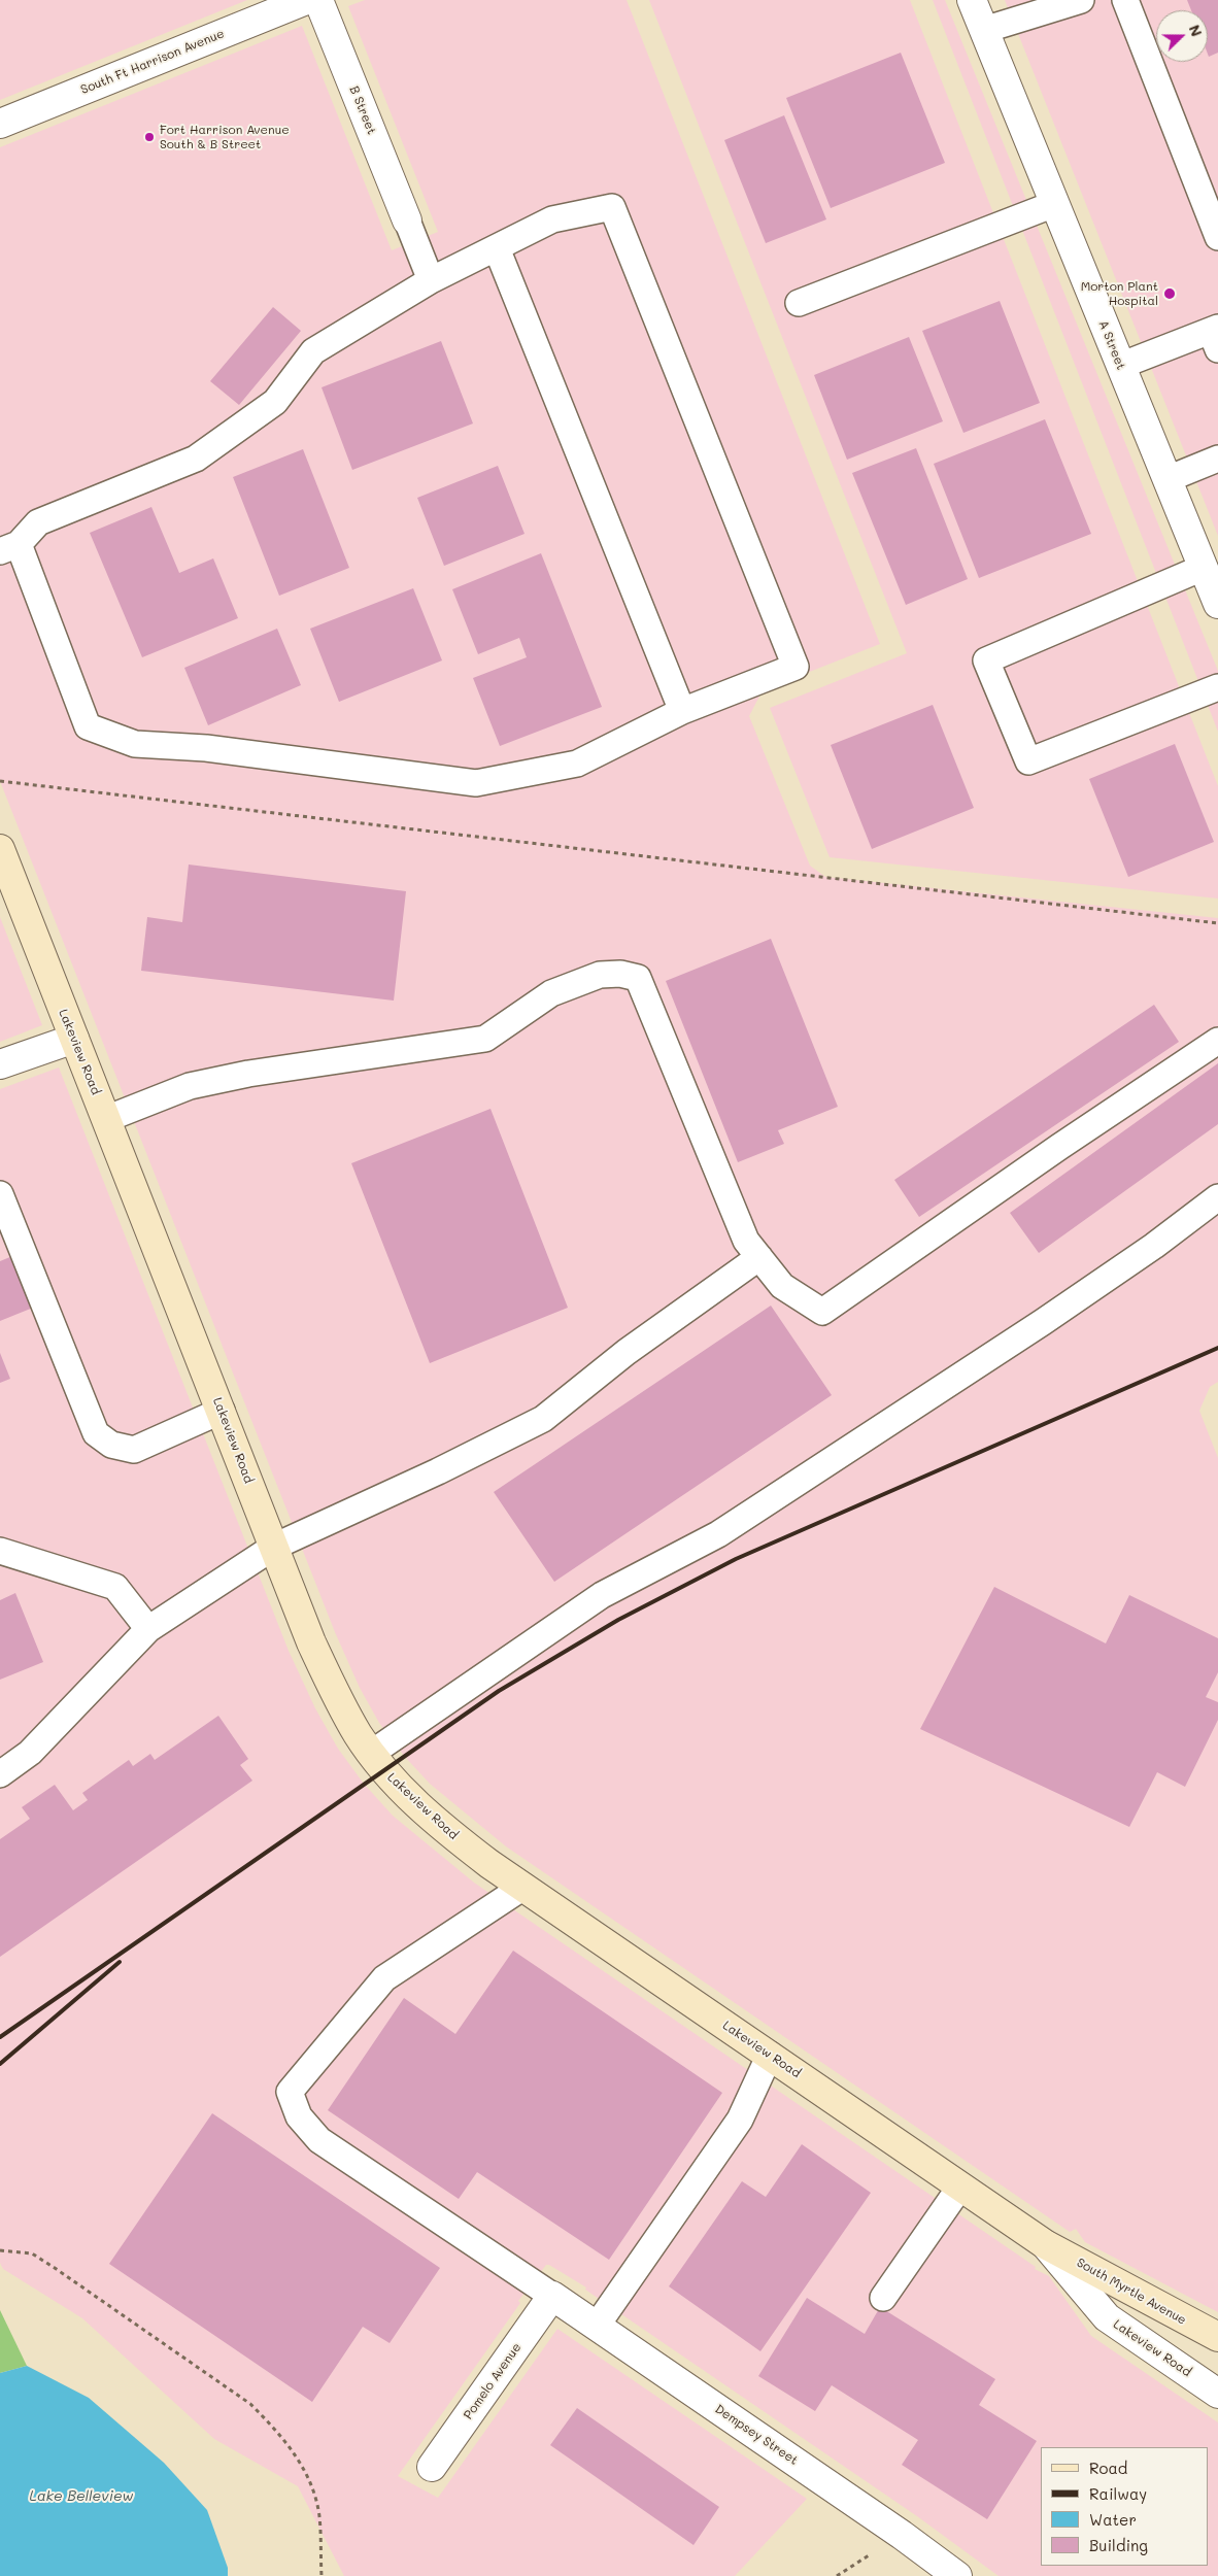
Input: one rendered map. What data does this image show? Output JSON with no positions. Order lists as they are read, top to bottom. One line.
{"streets":{"main road":["Lakeview Road","South Myrtle Avenue"],"street":["South Ft Harrison Avenue","B Street","A Street","Pomelo Avenue","Dempsey Street"]},"crossings":[["Lakeview Road","South Myrtle Avenue"],["Pomelo Avenue","Dempsey Street"]],"water":["Lake Belleview"],"places":["Fort Harrison Avenue South & B Street","Morton Plant Hospital"],"legend":["Road","Railway","Water","Building"],"north":"right"}
